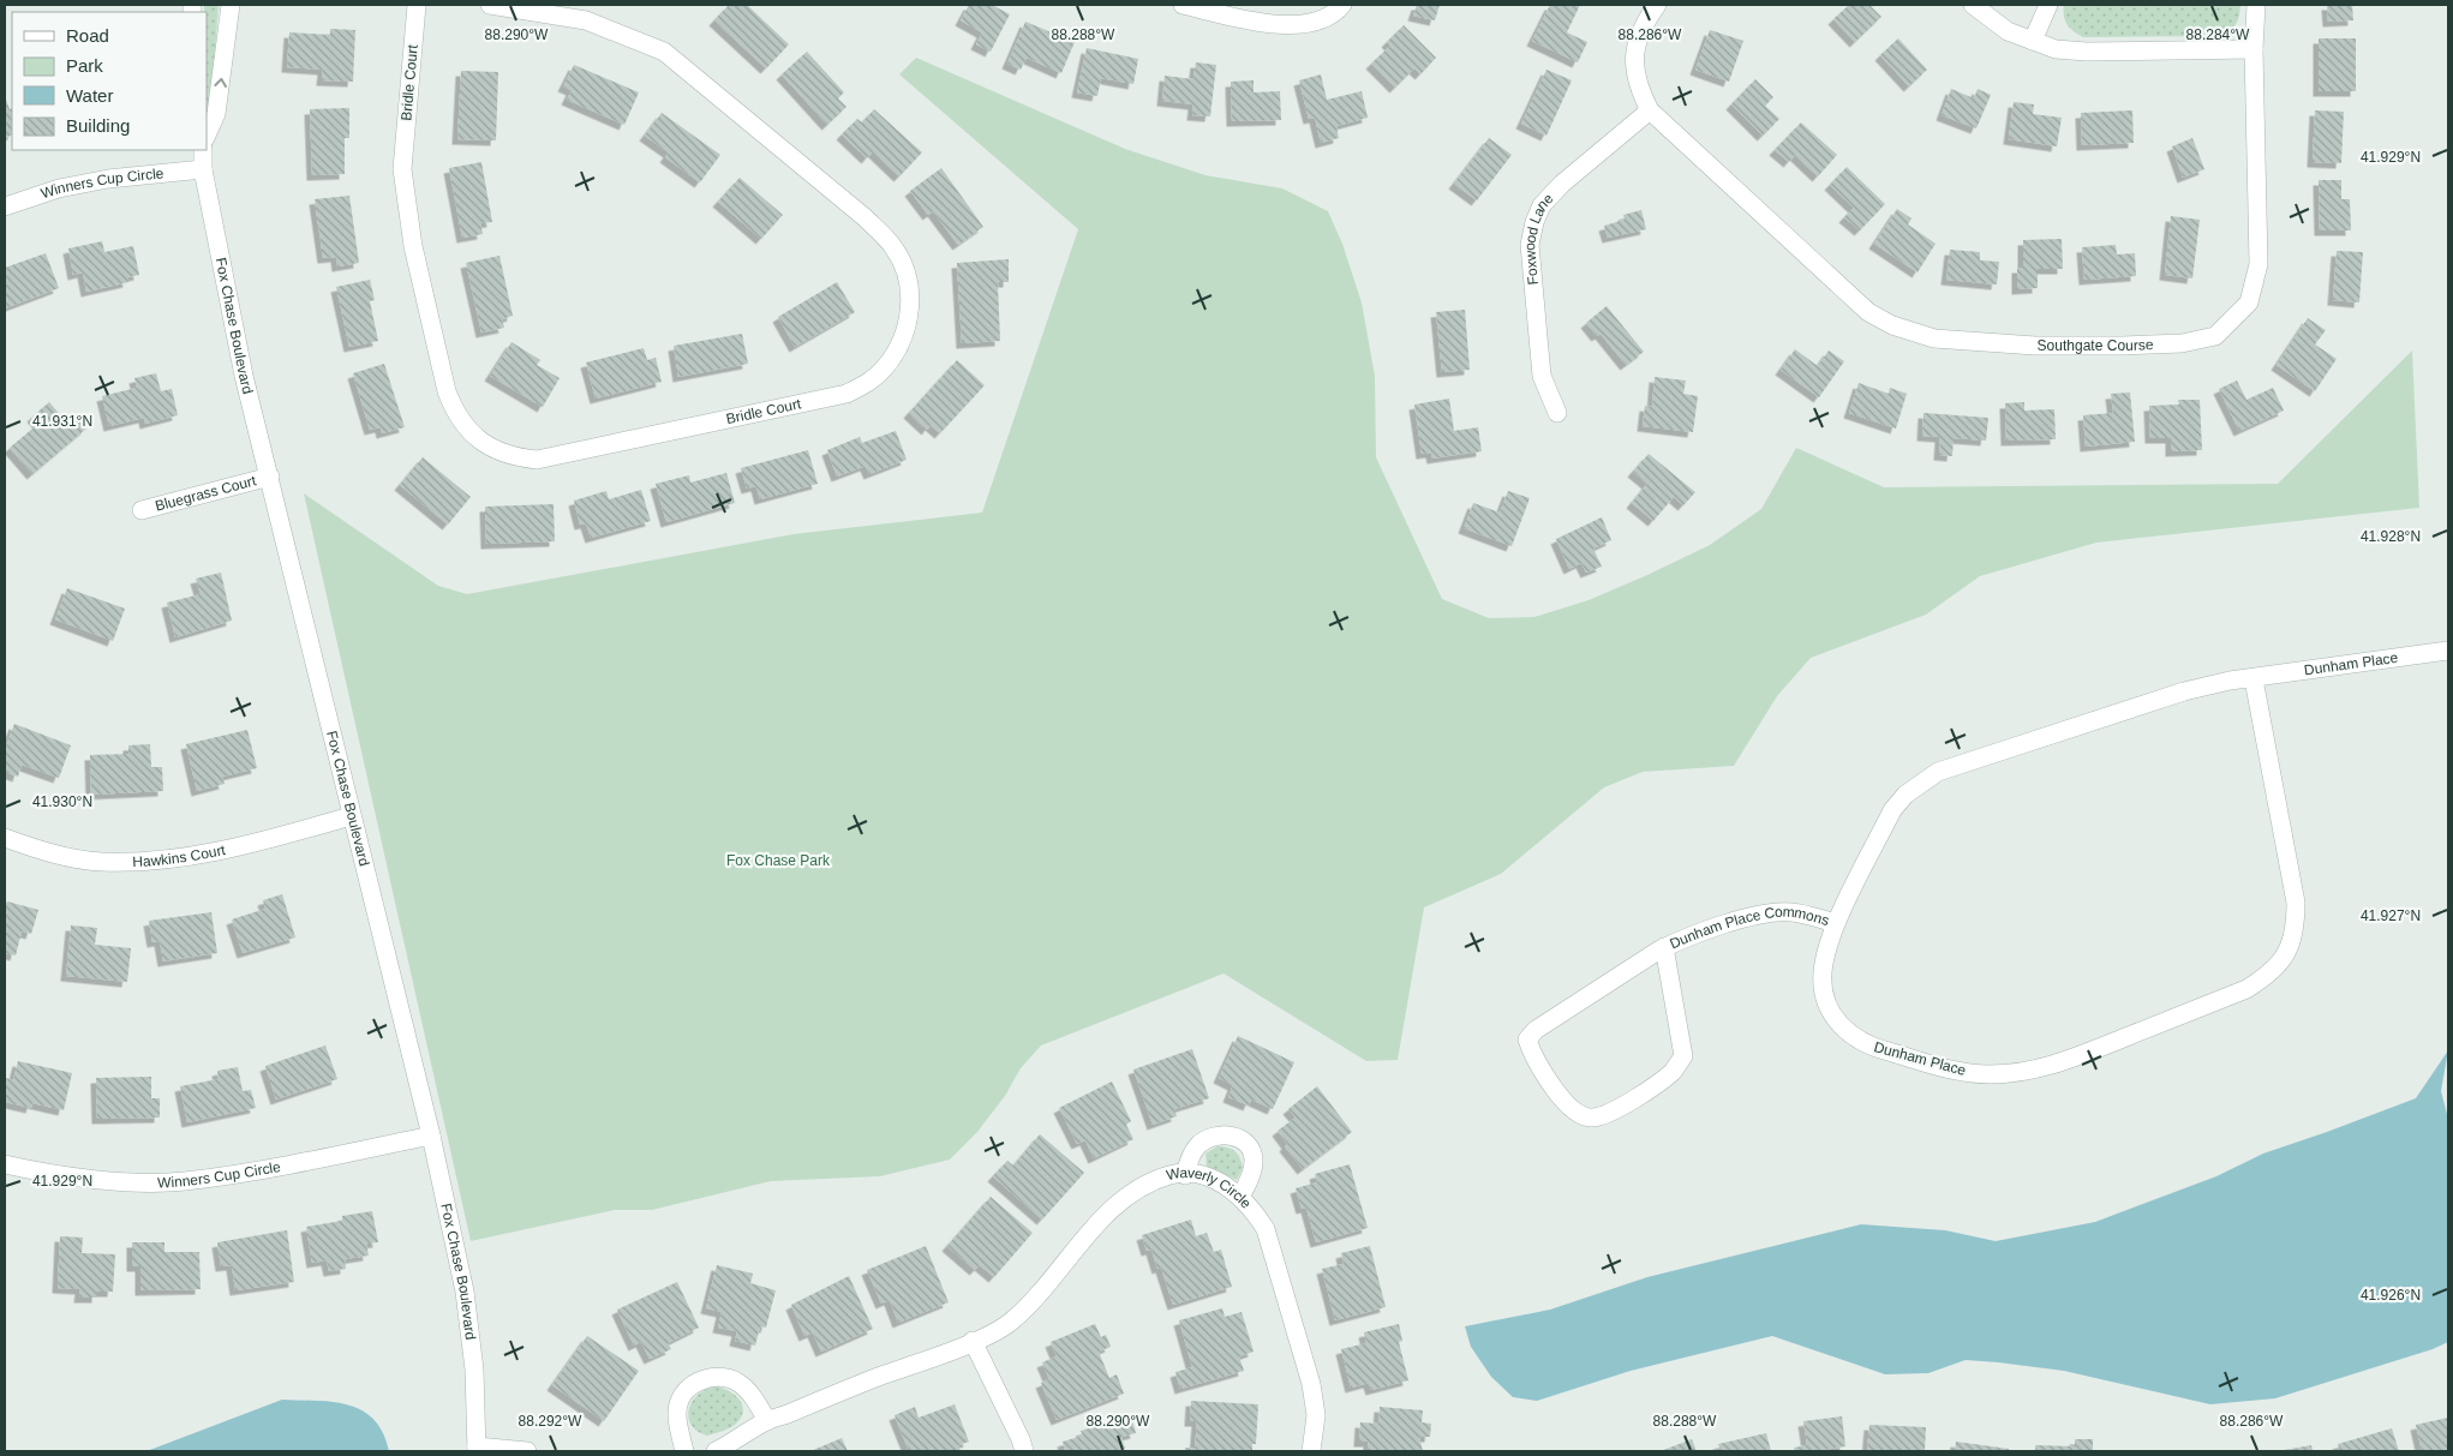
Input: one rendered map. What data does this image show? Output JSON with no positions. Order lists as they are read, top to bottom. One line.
{"streets":{"street":["Bridle Court","Winners Cup Circle","Foxwood Lane","Fox Chase Boulevard","Southgate Course","Bluegrass Court","Dunham Place","Hawkins Court","Dunham Place Commons","Waverly Circle"]},"crossings":[["Winners Cup Circle","Fox Chase Boulevard"],["Foxwood Lane","Southgate Course"],["Fox Chase Boulevard","Bluegrass Court"],["Fox Chase Boulevard","Hawkins Court"],["Dunham Place","Dunham Place Commons"]],"parks":["Fox Chase Park"],"legend":["Road","Park","Water","Building"],"coordinates":["88.290°W","88.288°W","88.286°W","88.284°W","41.929°N","41.931°N","41.928°N","41.930°N","41.927°N","41.926°N","88.292°W"]}
